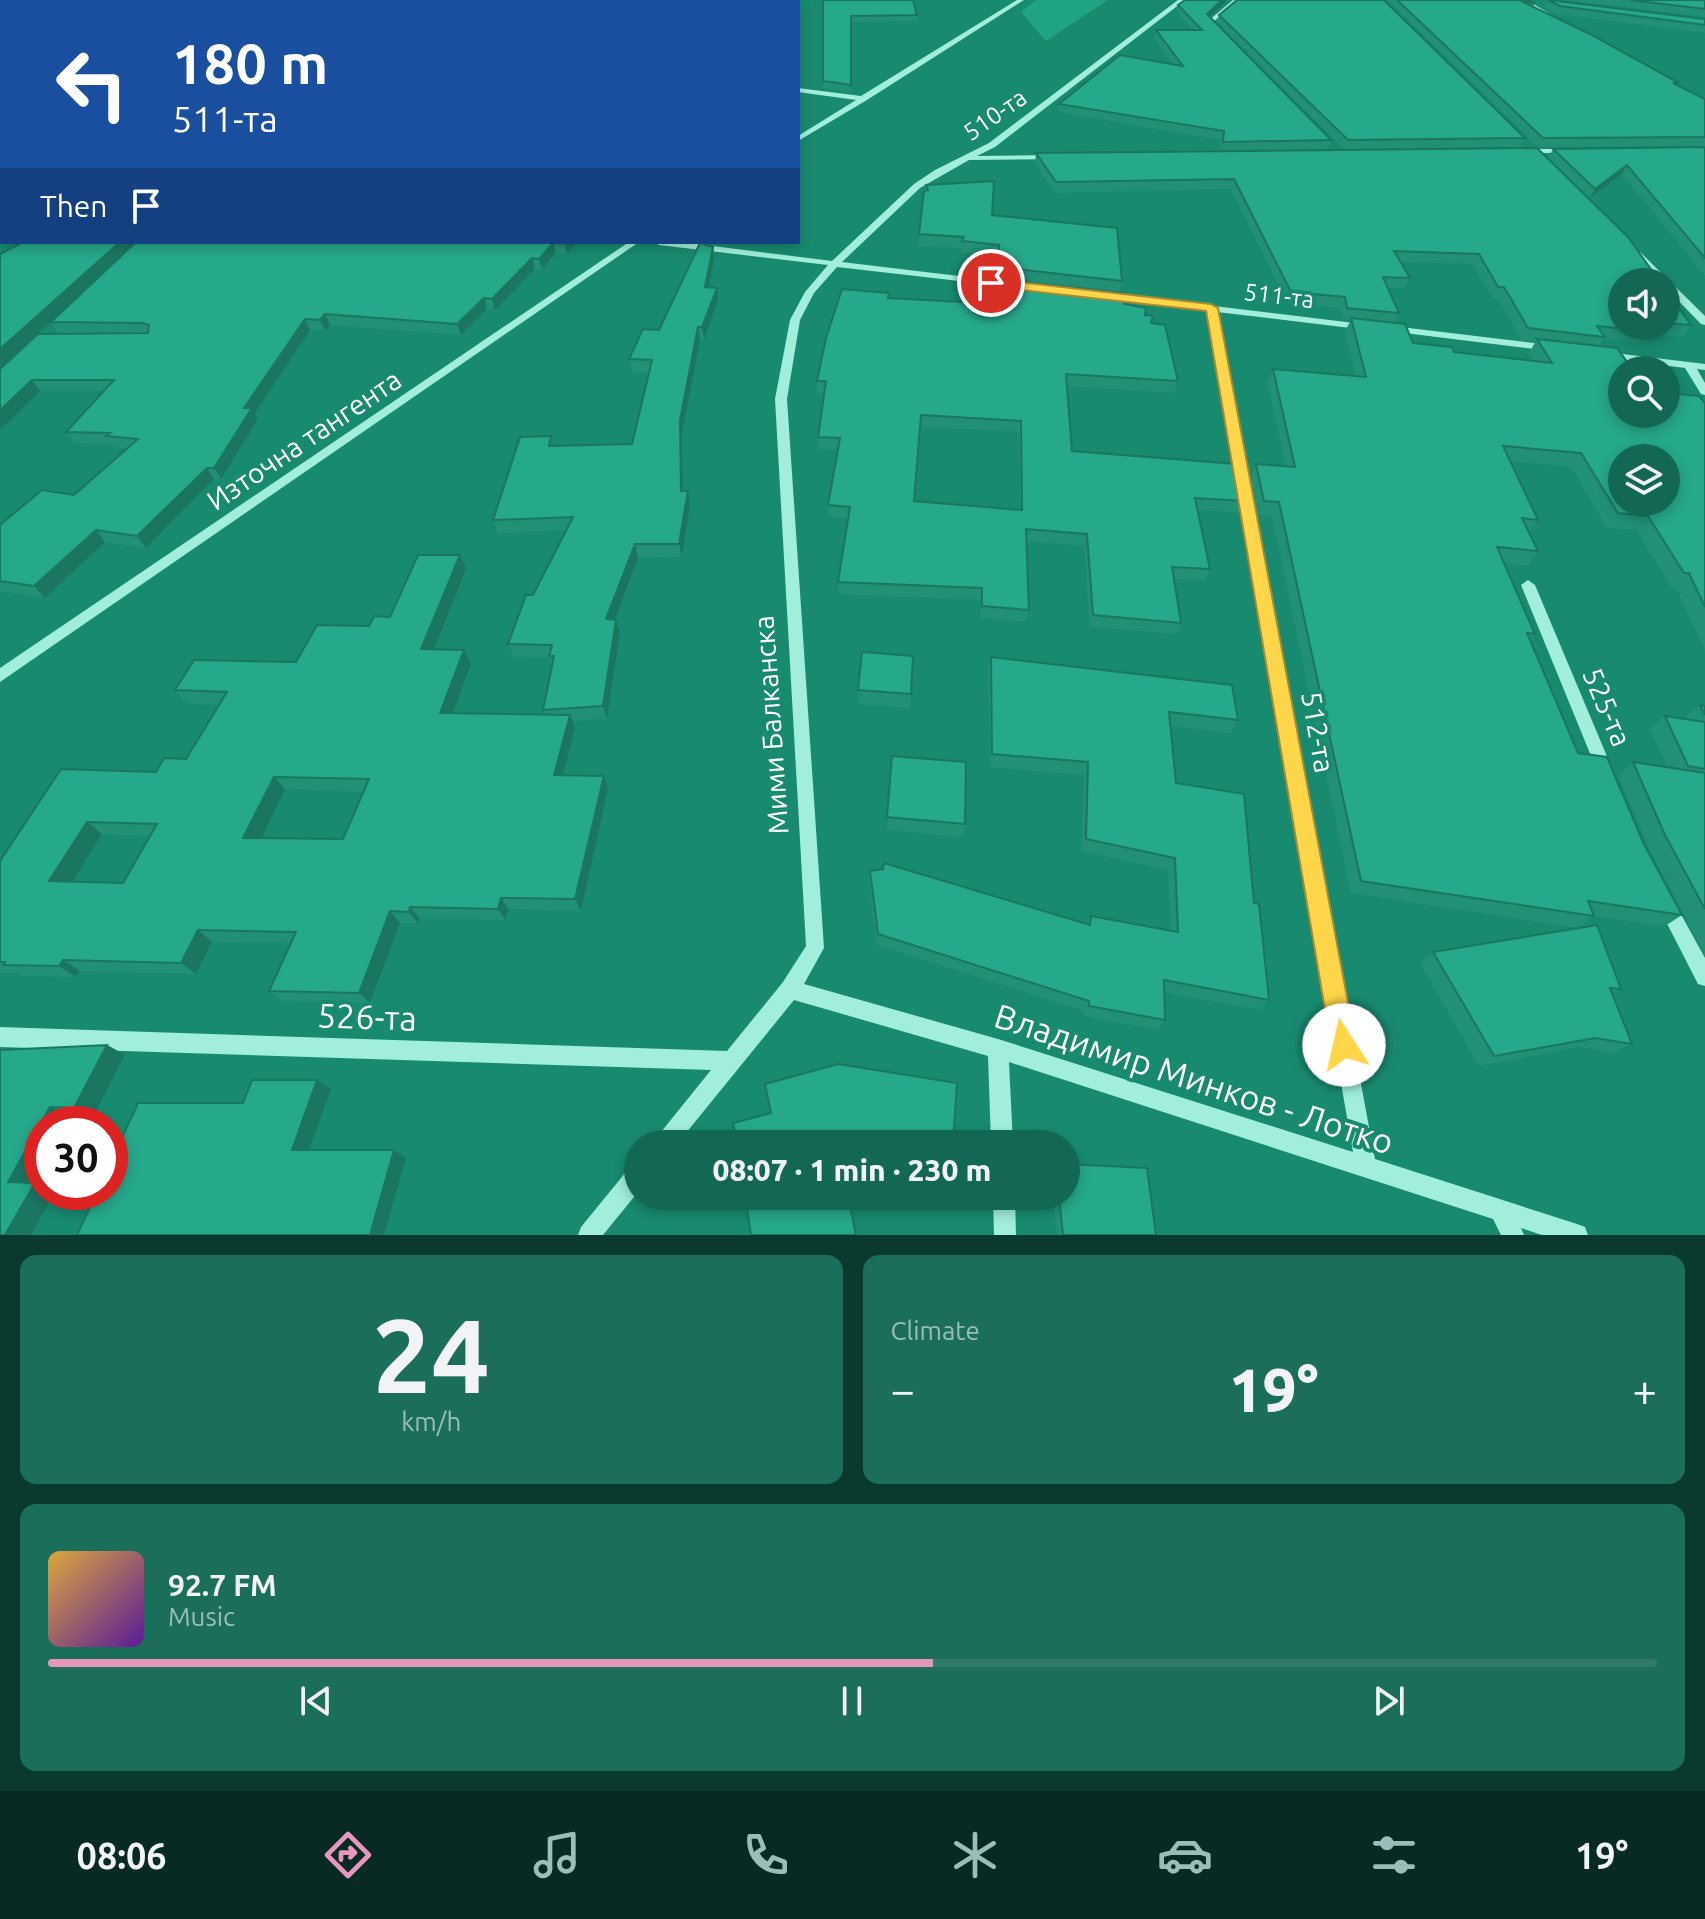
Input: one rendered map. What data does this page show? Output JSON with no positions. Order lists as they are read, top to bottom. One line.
{"streets":{"street":["510-та","511-та","Източна тангента","525-та","Мими Балканска","512-та","526-та","Владимир Минков - Лотко"]},"crossings":[["510-та","Мими Балканска"],["511-та","512-та"],["Мими Балканска","526-та"],["Мими Балканска","Владимир Минков - Лотко"],["512-та","Владимир Минков - Лотко"]],"page":{"turn":["180 m","511-та"],"then":"Then","limit":"30","trip":"08:07 · 1 min · 230 m","tile":[["24","km/h"],"Climate"],"heat":["−","19°","+"],"song":["92.7 FM","Music"],"tabs":["08:06","19°"]}}
